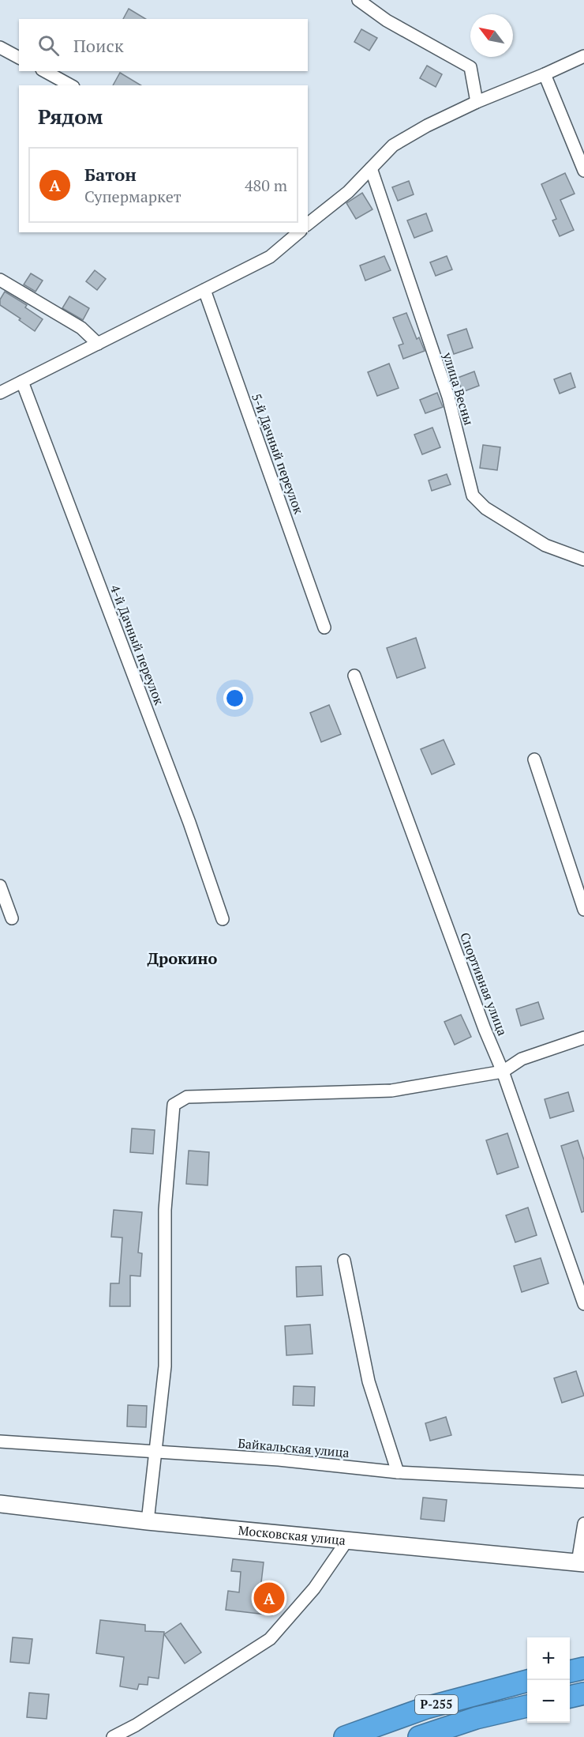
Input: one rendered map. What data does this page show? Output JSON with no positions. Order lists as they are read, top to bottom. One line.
{"streets":{"highway":["Р-255"],"street":["улица Весны","5-й Дачный переулок","4-й Дачный переулок","Спортивная улица","Байкальская улица","Московская улица"]},"districts":["Дрокино"],"north":"top left","page":{"search":"Поиск","heading":"Рядом","list":[{"mark":"A","name":"Батон","note":"Супермаркет","value":"480 m"}],"pins":"A","map_buttons":["+","−"]}}
